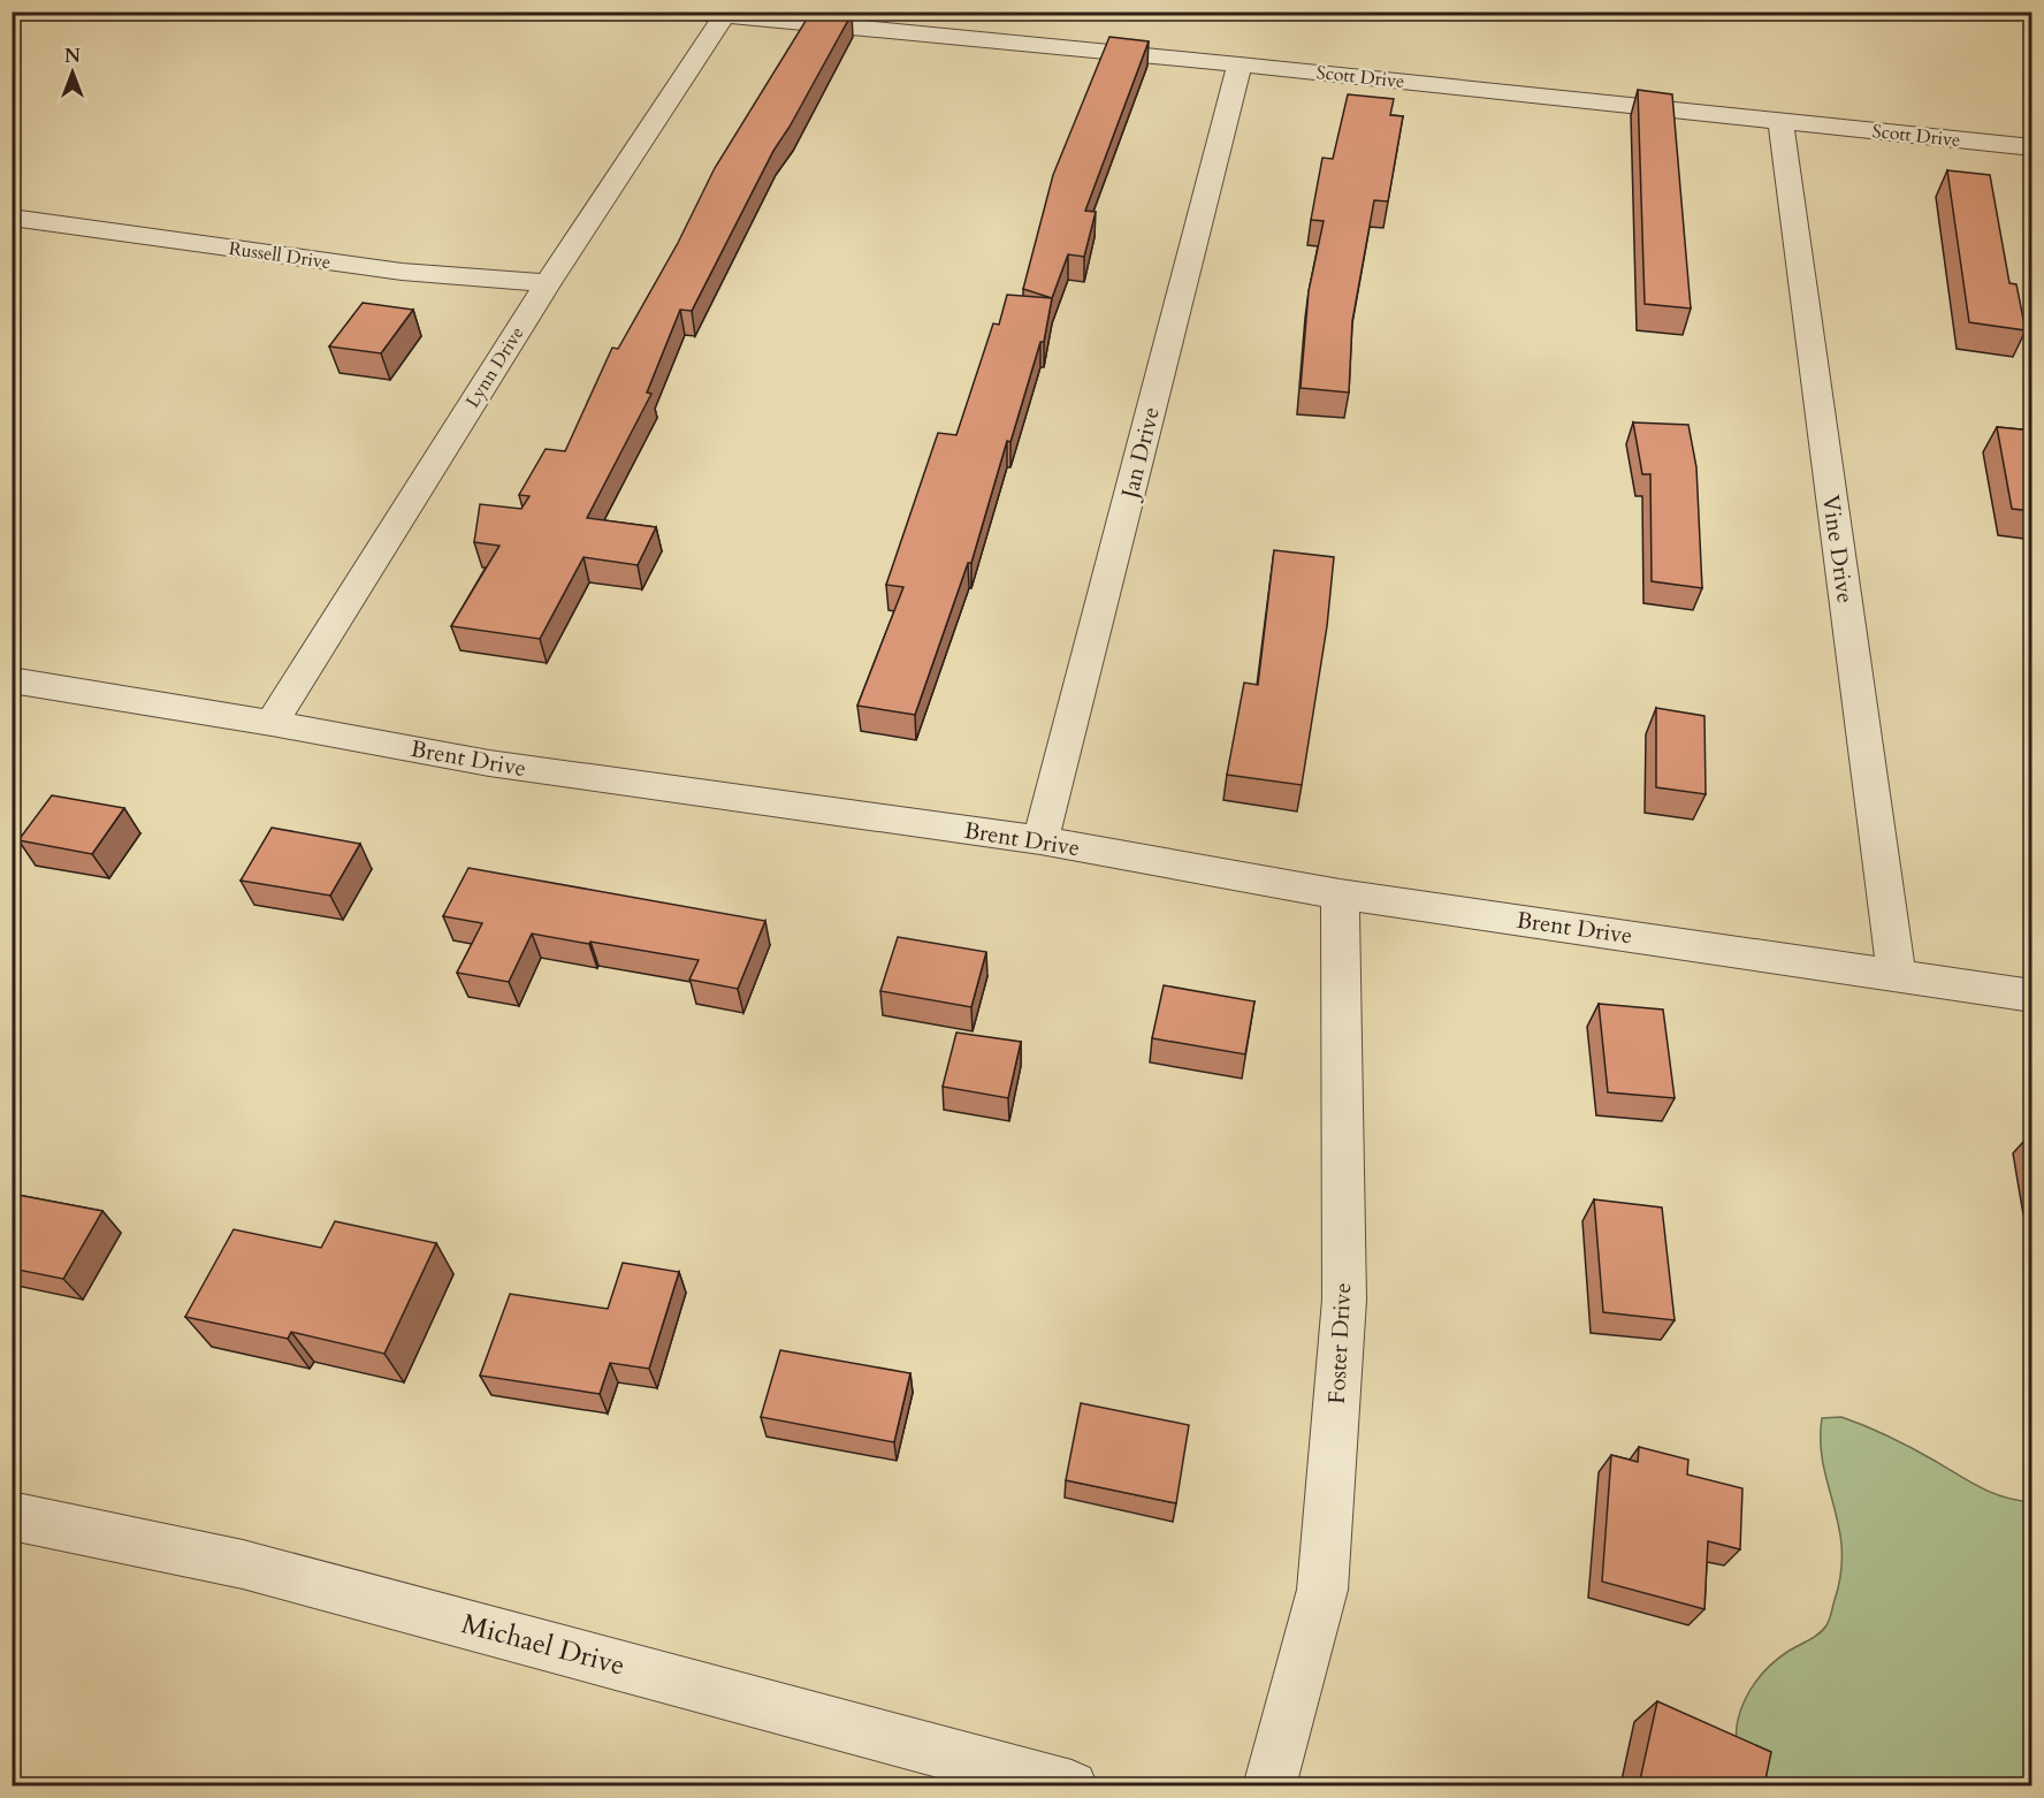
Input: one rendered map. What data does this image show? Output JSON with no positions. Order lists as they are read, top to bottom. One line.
{"streets":{"street":["Scott Drive","Russell Drive","Lynn Drive","Jan Drive","Vine Drive","Brent Drive","Foster Drive","Michael Drive"]},"crossings":[["Scott Drive","Lynn Drive"],["Scott Drive","Jan Drive"],["Scott Drive","Vine Drive"],["Russell Drive","Lynn Drive"],["Lynn Drive","Brent Drive"],["Jan Drive","Brent Drive"],["Vine Drive","Brent Drive"],["Brent Drive","Foster Drive"]],"north":"top"}
